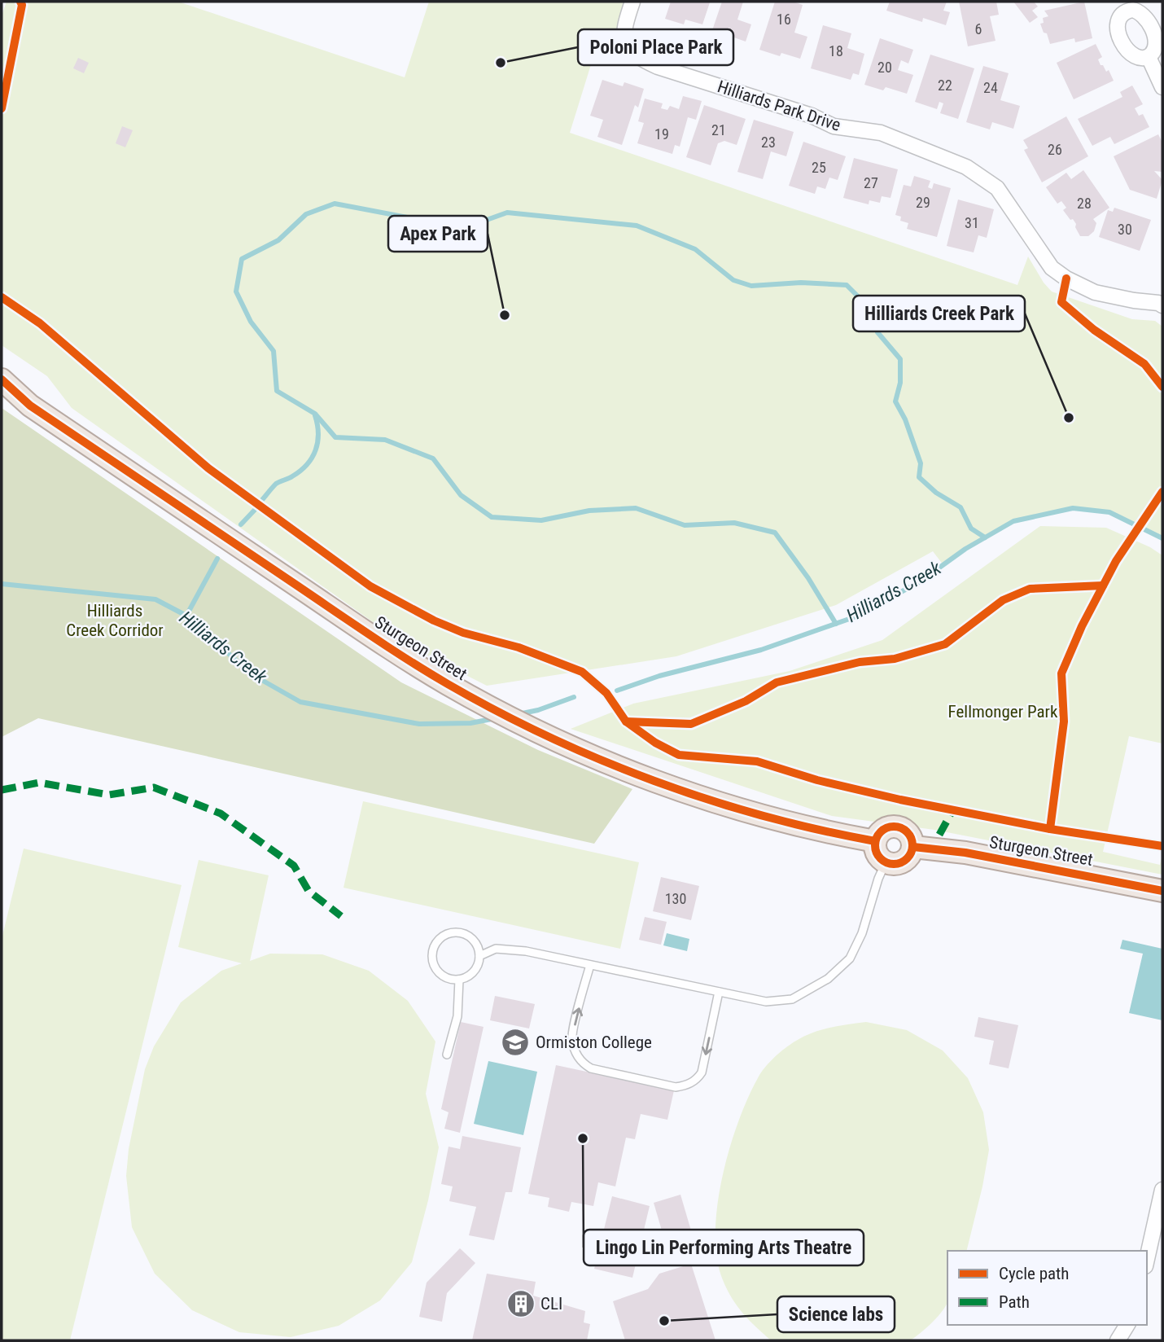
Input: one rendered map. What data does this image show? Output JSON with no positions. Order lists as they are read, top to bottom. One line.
{"streets":{"main road":["Sturgeon Street"],"street":["Hilliards Park Drive"]},"water":["Hilliards Creek"],"parks":["Hilliards Creek Corridor","Fellmonger Park"],"places":{"other":["Poloni Place Park","Apex Park","Hilliards Creek Park","Lingo Lin Performing Arts Theatre","Science labs"],"school or university":["Ormiston College"],"building":["CLI"]},"house_numbers":["16","6","18","20","22","24","21","19","23","26","25","27","29","28","31","30","130"],"legend":["Cycle path","Path"]}
